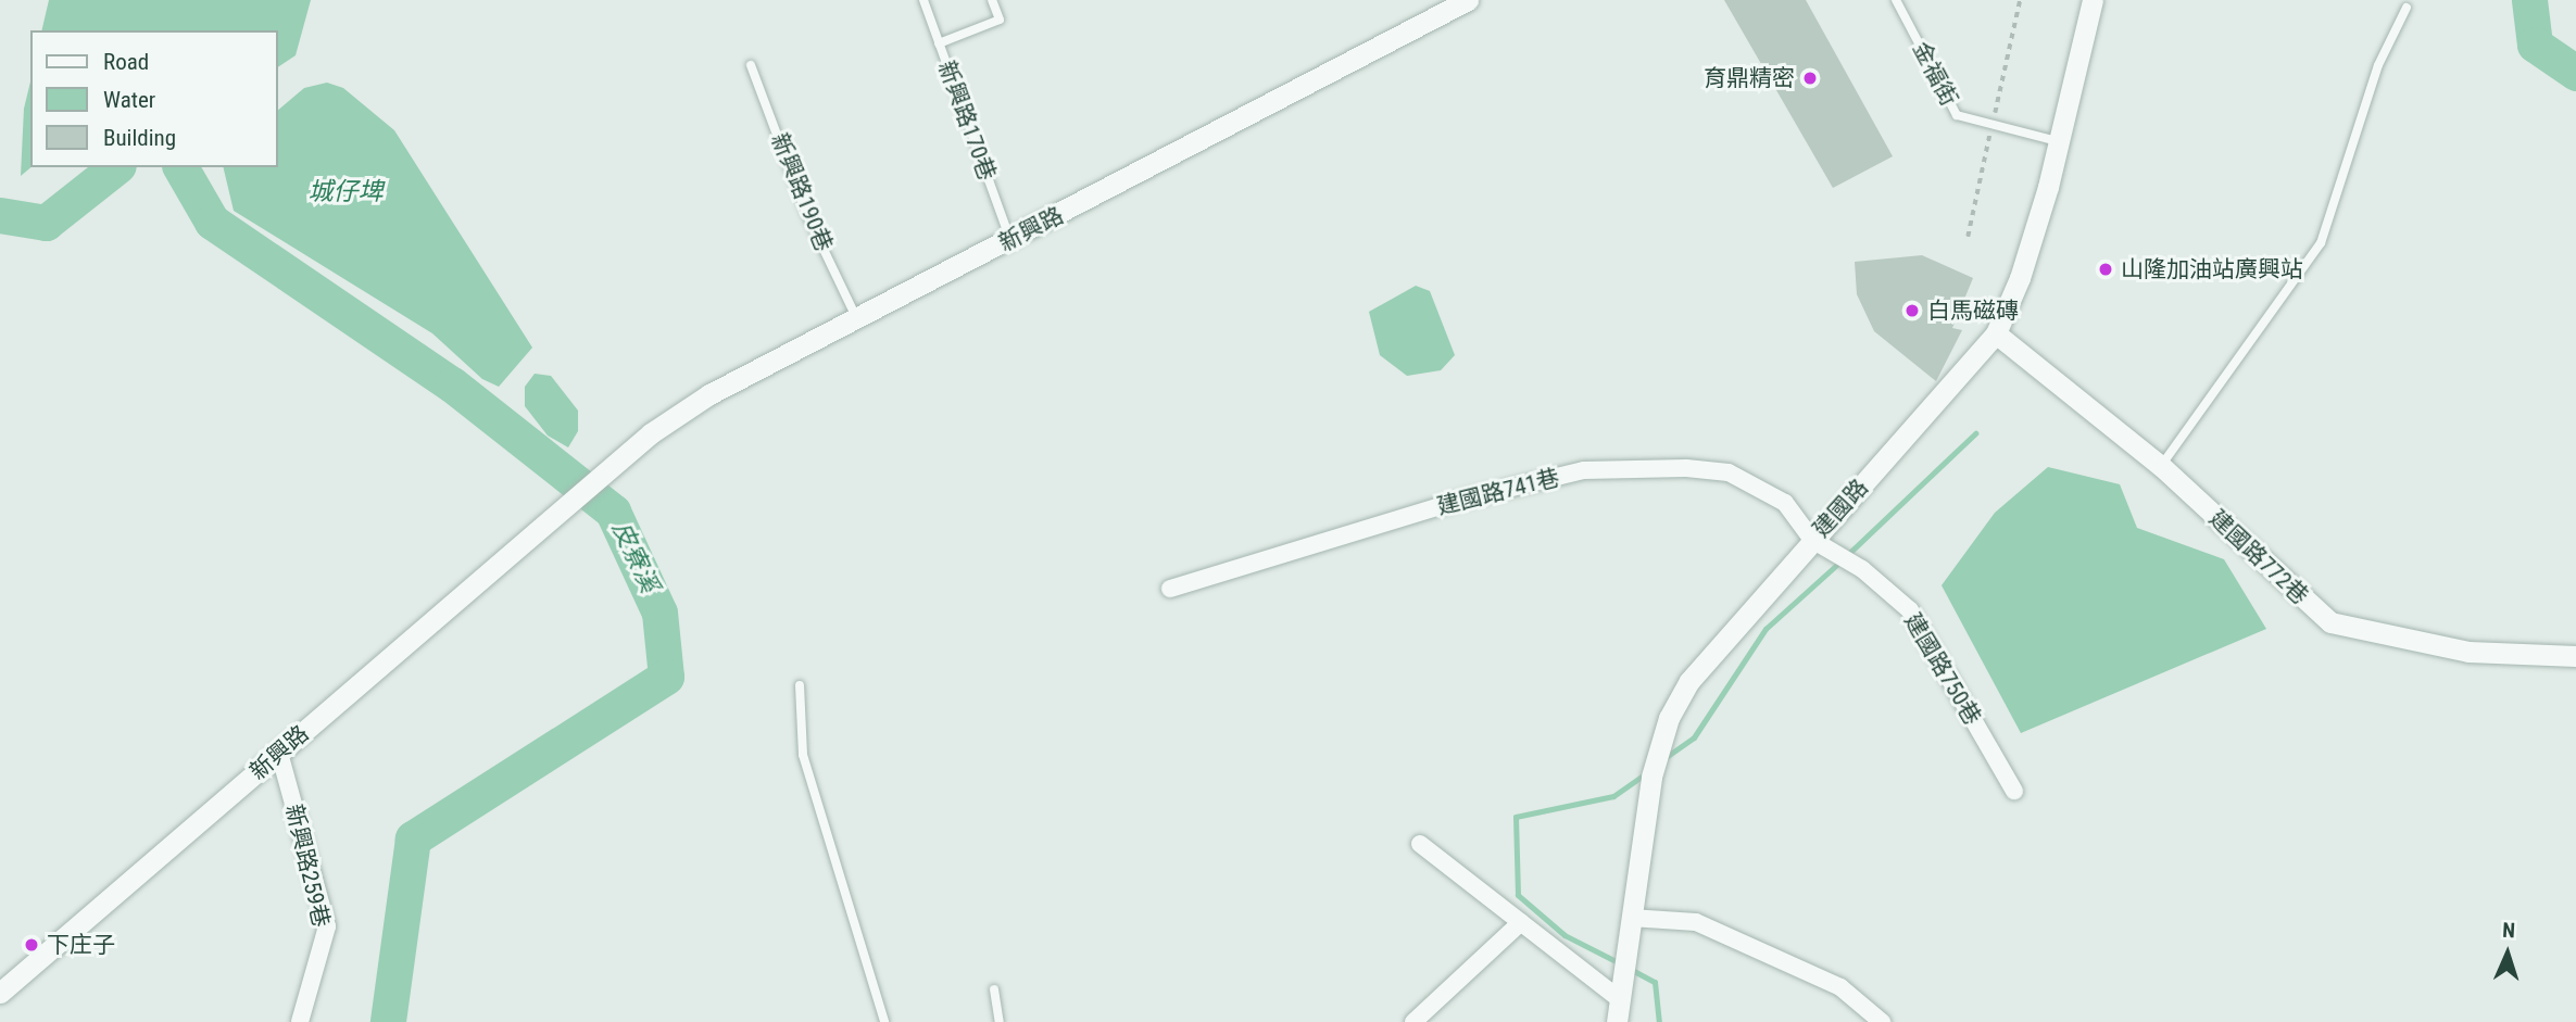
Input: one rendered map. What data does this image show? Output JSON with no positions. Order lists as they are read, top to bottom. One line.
{"streets":{"street":["新興路","建國路741巷","建國路","建國路772巷","建國路750巷","新興路259巷"],"lane":["金福街","新興路170巷","新興路190巷"]},"crossings":[["金福街","建國路"],["新興路170巷","新興路"],["新興路190巷","新興路"],["新興路","新興路259巷"],["建國路741巷","建國路"],["建國路741巷","建國路750巷"],["建國路","建國路772巷"],["建國路","建國路750巷"]],"water":["城仔埤","皮寮溪"],"places":["育鼎精密","山隆加油站廣興站","白馬磁磚","下庄子"],"legend":["Road","Water","Building"],"north":"top"}
